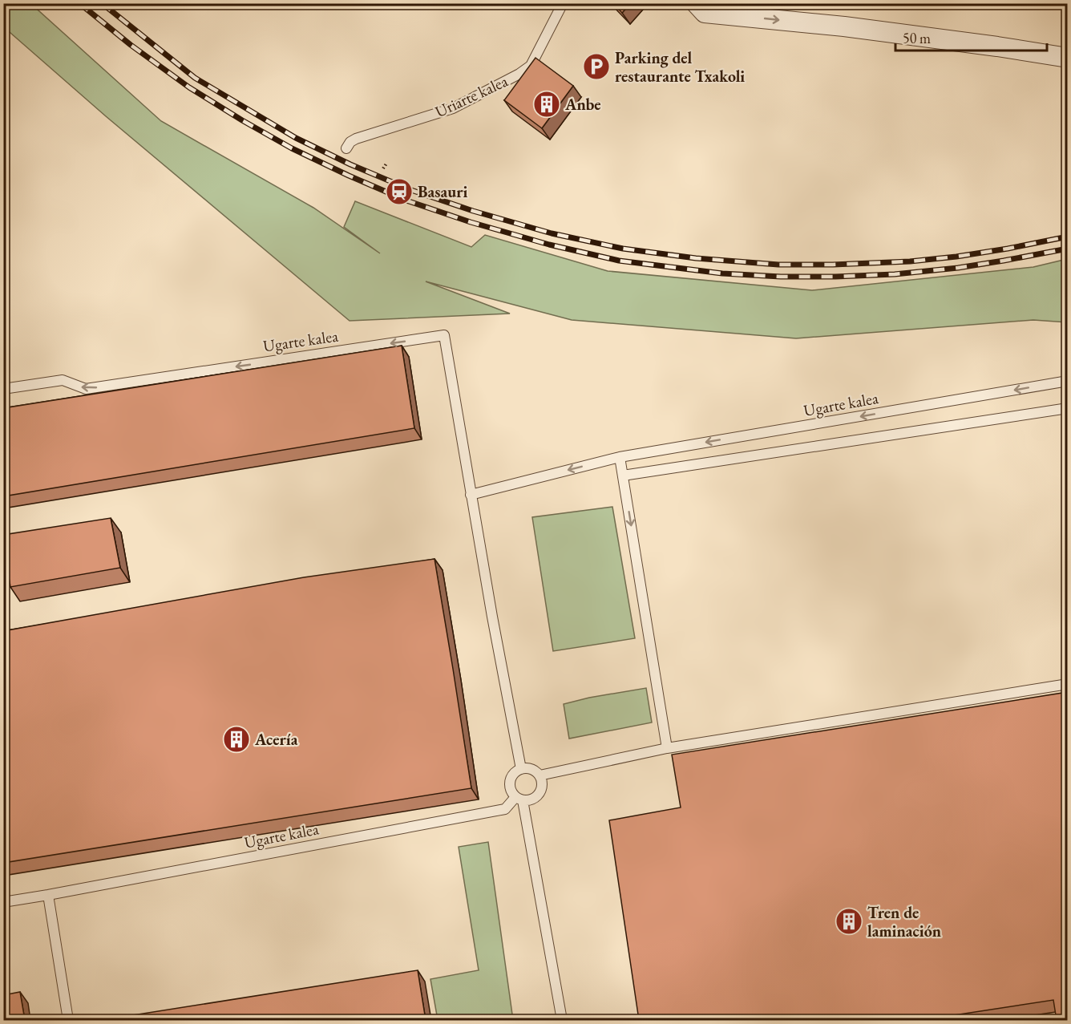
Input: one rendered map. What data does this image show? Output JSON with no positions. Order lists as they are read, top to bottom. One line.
{"streets":{"lane":["Uriarte kalea","Ugarte kalea"]},"places":{"parking":["Parking del restaurante Txakoli"],"building":["Anbe","Acería","Tren de laminación"],"station":["Basauri"]},"scale_bar":"50 m"}
